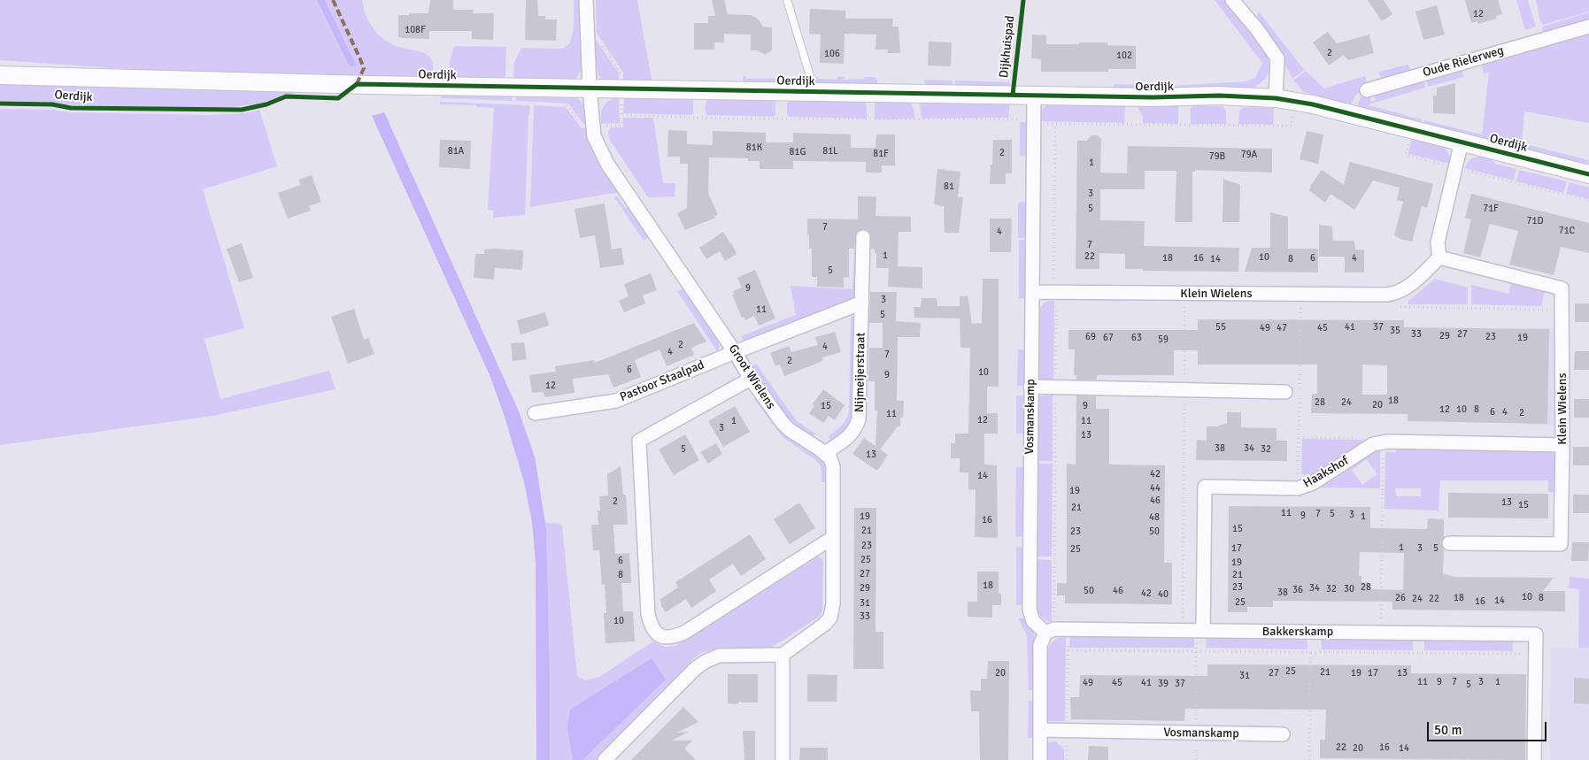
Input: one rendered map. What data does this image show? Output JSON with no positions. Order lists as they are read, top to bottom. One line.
{"streets":{"street":["Oude Rielerweg","Oerdijk","Klein Wielens","Nijmeijerstraat","Groot Wielens","Pastoor Staalpad","Vosmanskamp","Haakshof","Bakkerskamp"],"cycle path":["Dijkhuispad"]},"crossings":[["Oerdijk","Groot Wielens"],["Oerdijk","Vosmanskamp"],["Klein Wielens","Vosmanskamp"],["Klein Wielens","Haakshof"],["Nijmeijerstraat","Groot Wielens"],["Groot Wielens","Pastoor Staalpad"],["Vosmanskamp","Bakkerskamp"],["Haakshof","Bakkerskamp"]],"house_numbers":["12","108F","2","106","102","81K","81A","81L","81G","2","81F","79A","79B","1","81","3","5","71F","71D","7","71C","4","7","1","22","10","18","16","6","4","14","8","5","9","3","11","5","55","41","37","49","47","45","35","33","27","29","69","23","67","63","19","59","2","4","4","7","2","6","10","9","12","18","28","24","20","15","9","12","10","8","6","4","2","11","12","1","11","3","13","38","34","5","32","13","42","14","44","19","46","2","13","15","21","11","7","5","3","9","19","1","48","16","15","21","23","50","23","1","17","3","5","25","25","6","19","27","8","21","18","23","28","29","34","32","30","36","50","46","38","42","40","10","26","18","8","24","22","14","16","25","31","33","10","25","21","20","27","19","17","13","31","11","9","7","3","1","49","45","41","39","37","5","22","16","20","14"],"scale_bar":"50 m"}
